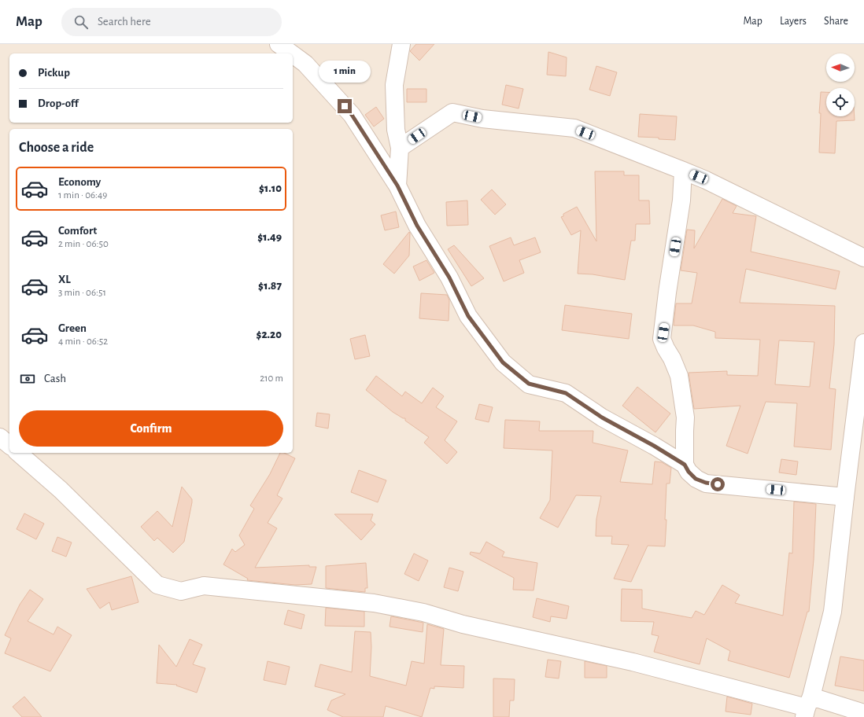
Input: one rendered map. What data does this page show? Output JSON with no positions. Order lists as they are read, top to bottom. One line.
{"north":"left","page":{"header":"Map","search":"Search here","nav":["Map","Layers","Share"],"banner":["Pickup","Drop-off"],"bubble":"1 min","heading":"Choose a ride","list":[{"name":"Economy","note":"1 min · 06:49","value":"$1.10"},{"name":"Comfort","note":"2 min · 06:50","value":"$1.49"},{"name":"XL","note":"3 min · 06:51","value":"$1.87"},{"name":"Green","note":"4 min · 06:52","value":"$2.20"}],"pay":["Cash","210 m"],"buttons":"Confirm"}}
